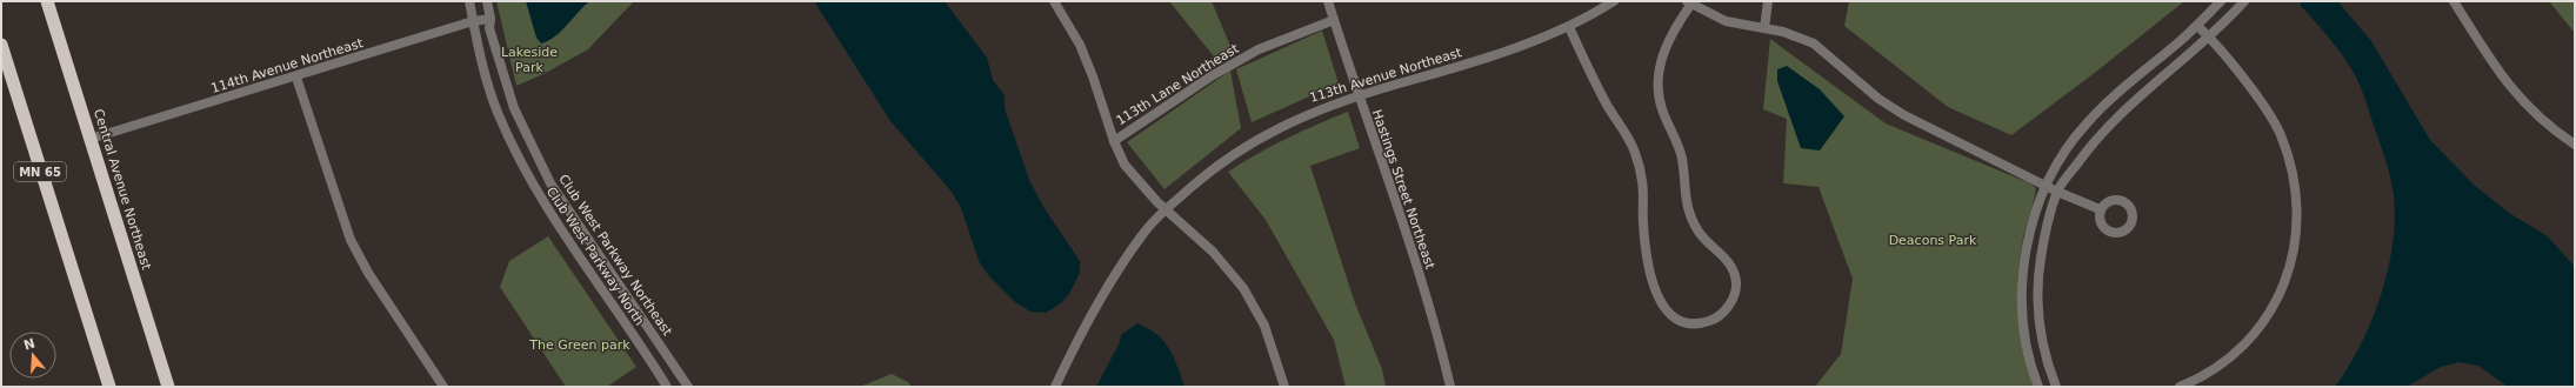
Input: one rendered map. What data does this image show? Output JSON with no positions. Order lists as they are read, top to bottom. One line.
{"streets":{"highway":["MN 65","Central Avenue Northeast"],"street":["114th Avenue Northeast","113th Avenue Northeast","113th Lane Northeast","Hastings Street Northeast","Club West Parkway Northeast","Club West Parkway North"]},"crossings":[["114th Avenue Northeast","Central Avenue Northeast"],["114th Avenue Northeast","Club West Parkway Northeast"],["114th Avenue Northeast","Club West Parkway North"],["113th Avenue Northeast","Hastings Street Northeast"],["113th Lane Northeast","Hastings Street Northeast"]],"parks":["Lakeside Park","Deacons Park","The Green park"],"north":"top"}
